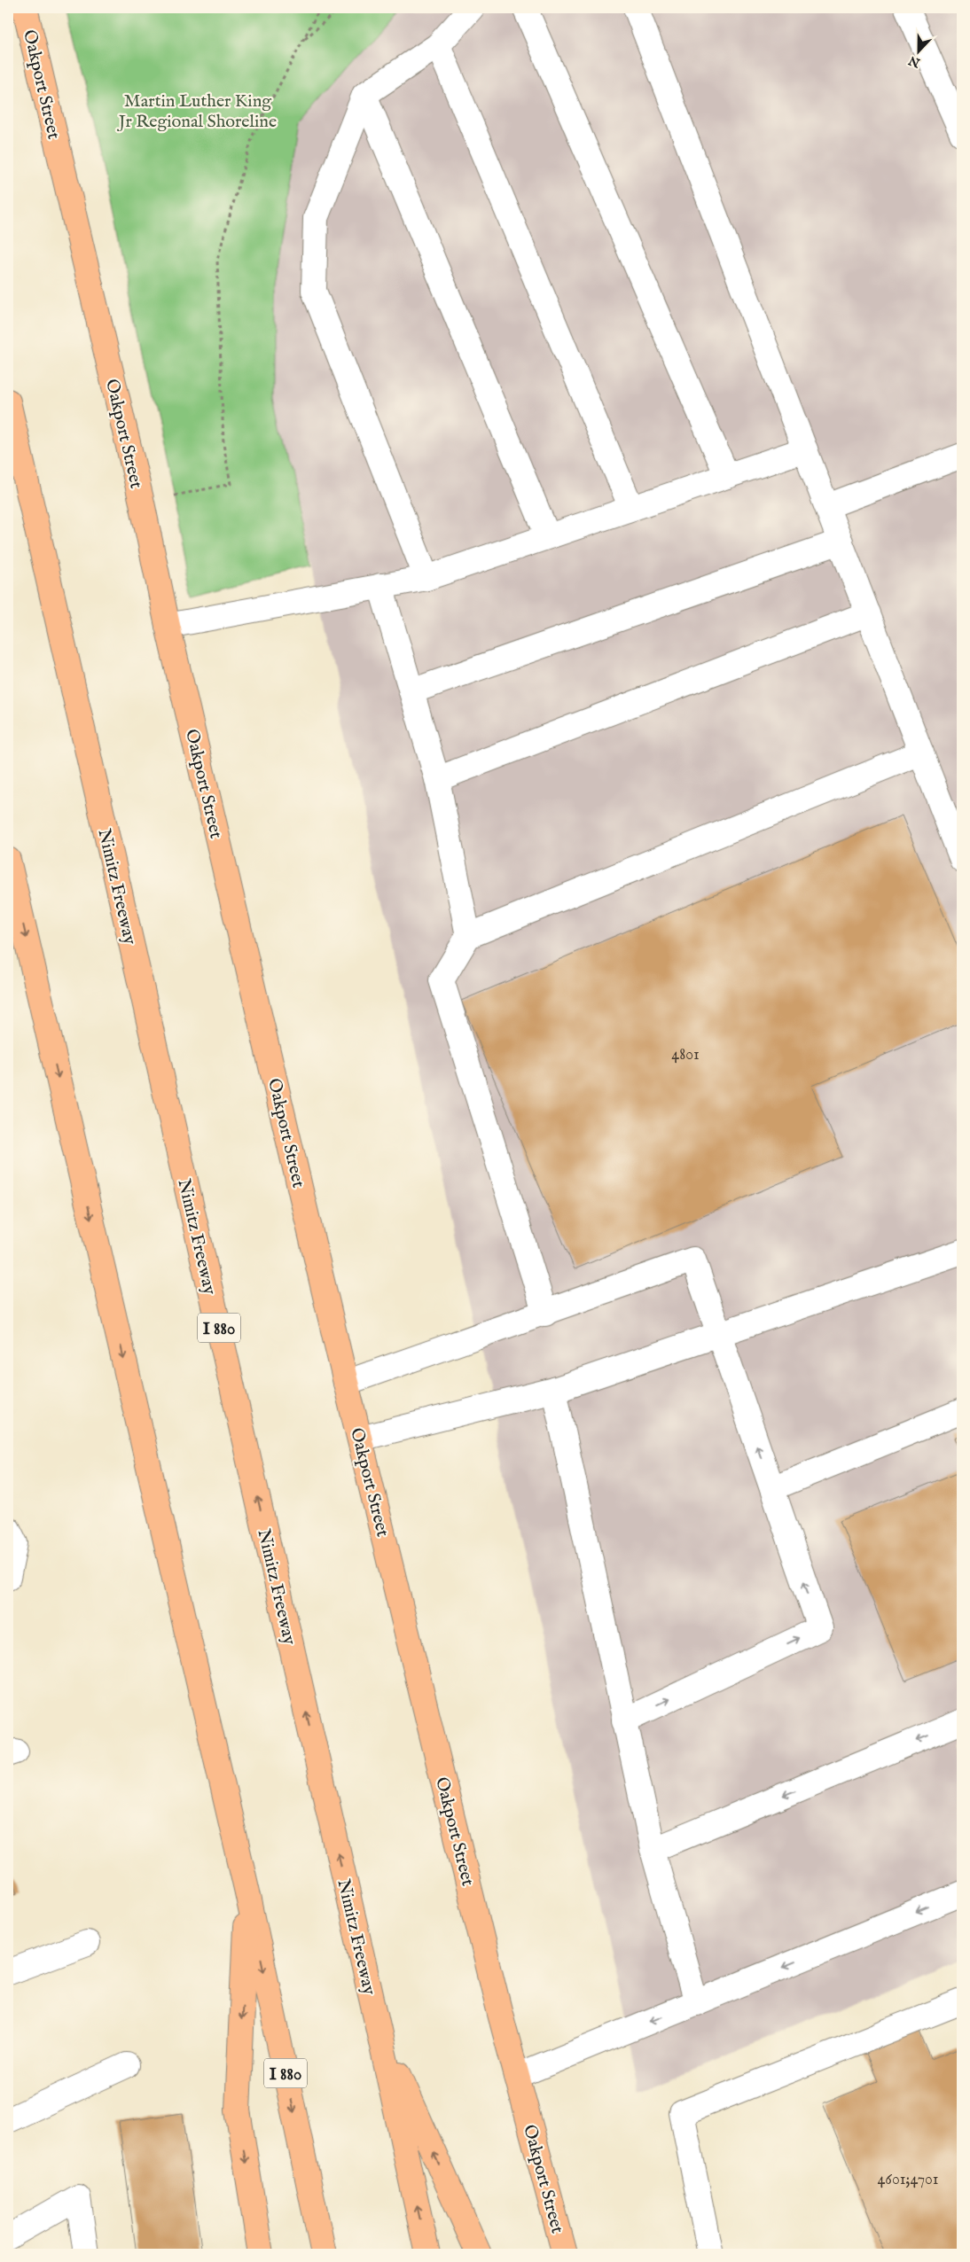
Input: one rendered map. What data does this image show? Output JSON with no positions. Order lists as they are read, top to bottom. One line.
{"streets":{"main road":["Oakport Street","Nimitz Freeway","I 880"]},"parks":["Martin Luther King Jr Regional Shoreline"],"house_numbers":["4801","4601;4701"],"north":"bottom"}
